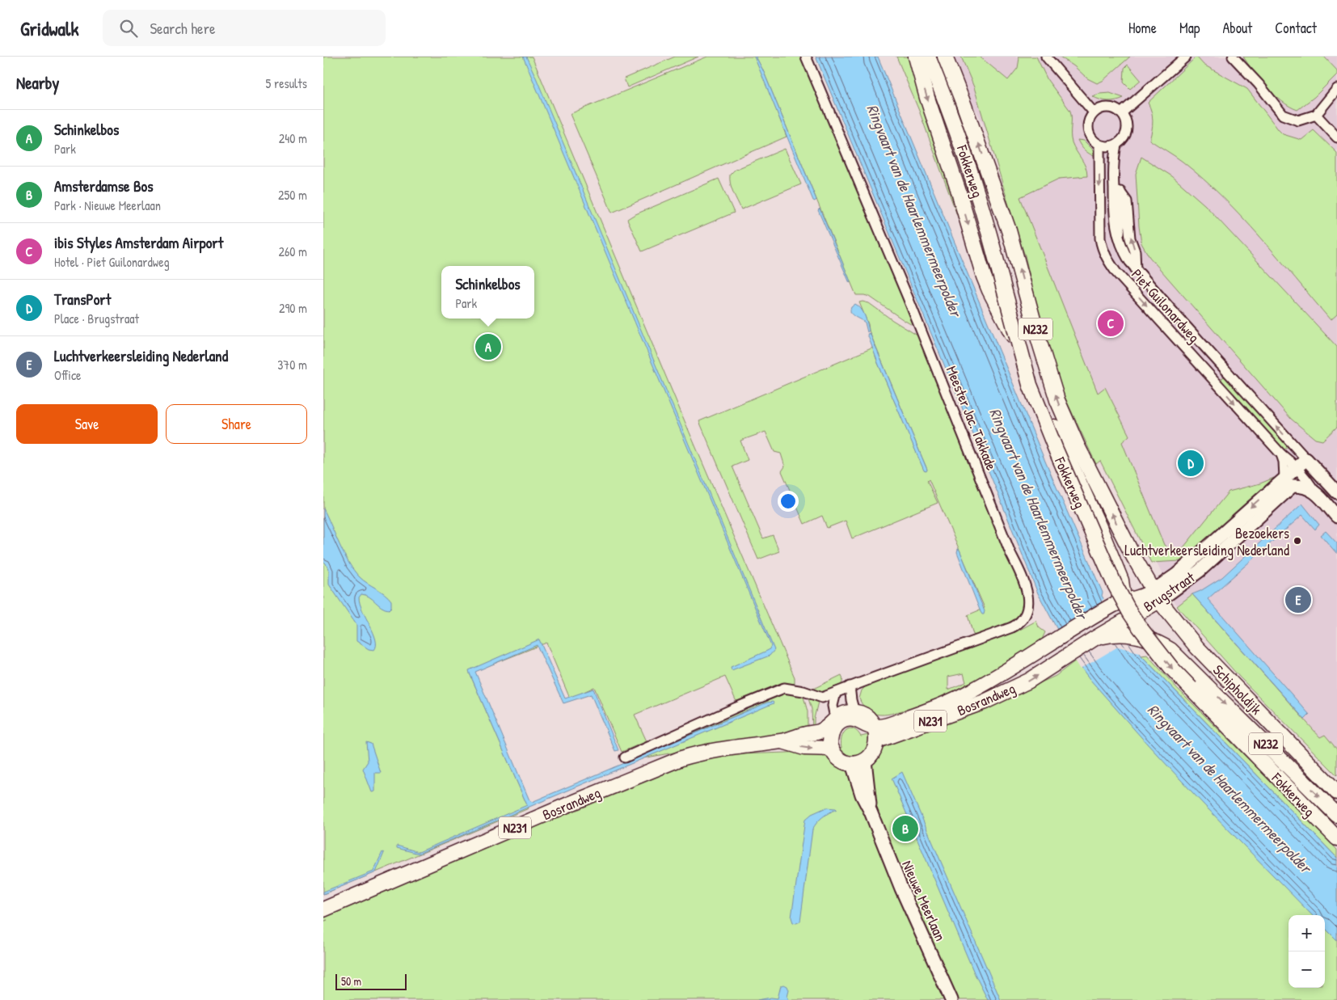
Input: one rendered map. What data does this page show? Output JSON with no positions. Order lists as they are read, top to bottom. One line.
{"streets":{"main road":["Fokkerweg","N232","Brugstraat","Schipholdijk","Bosrandweg","N231"],"street":["Piet Guilonardweg","Meester Jac. Takkade","Nieuwe Meerlaan"]},"crossings":[["Fokkerweg","N232"],["Fokkerweg","Brugstraat"],["Fokkerweg","Schipholdijk"],["Piet Guilonardweg","Brugstraat"],["N232","Brugstraat"],["N232","Schipholdijk"],["Brugstraat","Schipholdijk"],["Brugstraat","Bosrandweg"],["Bosrandweg","N231"],["Bosrandweg","Nieuwe Meerlaan"],["N231","Nieuwe Meerlaan"]],"water":["Ringvaart van de Haarlemmermeerpolder"],"places":["Bezoekers Luchtverkeersleiding Nederland"],"scale_bar":"50 m","page":{"header":"Gridwalk","search":"Search here","nav":["Home","Map","About","Contact"],"heading":["Nearby","5 results"],"list":[{"mark":"A","name":"Schinkelbos","note":"Park","value":"240 m"},{"mark":"B","name":"Amsterdamse Bos","note":"Park · Nieuwe Meerlaan","value":"250 m"},{"mark":"C","name":"ibis Styles Amsterdam Airport","note":"Hotel · Piet Guilonardweg","value":"260 m"},{"mark":"D","name":"TransPort","note":"Place · Brugstraat","value":"290 m"},{"mark":"E","name":"Luchtverkeersleiding Nederland","note":"Office","value":"370 m"}],"popup":["Schinkelbos","Park"],"pins":["C","A","D","E","B"],"buttons":["Save","Share"],"map_buttons":["+","−"],"scale":"50 m"}}
